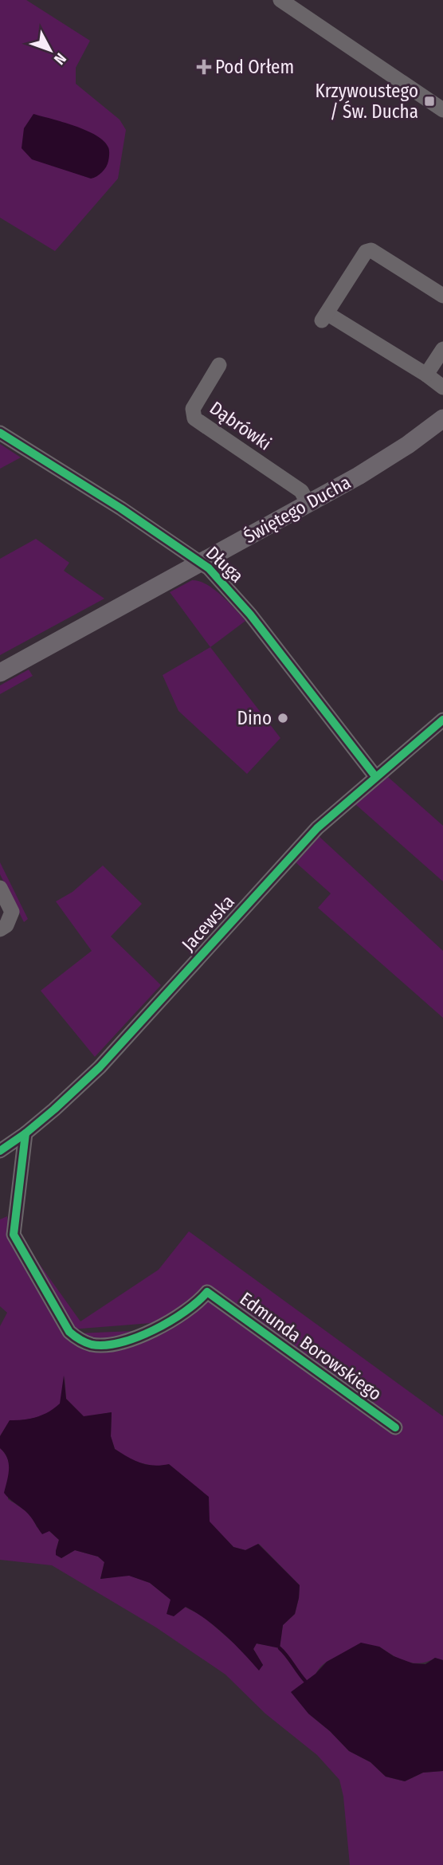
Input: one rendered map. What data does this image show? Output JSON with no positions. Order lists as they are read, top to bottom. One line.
{"streets":{"main road":["Świętego Ducha"],"street":["Dąbrówki","Długa","Jacewska","Edmunda Borowskiego"]},"crossings":[["Dąbrówki","Świętego Ducha"],["Świętego Ducha","Długa"],["Długa","Jacewska"],["Jacewska","Edmunda Borowskiego"]],"places":{"health":["Pod Orłem"],"transit":["Krzywoustego / Św. Ducha"],"other":["Dino"]},"north":"bottom right"}
